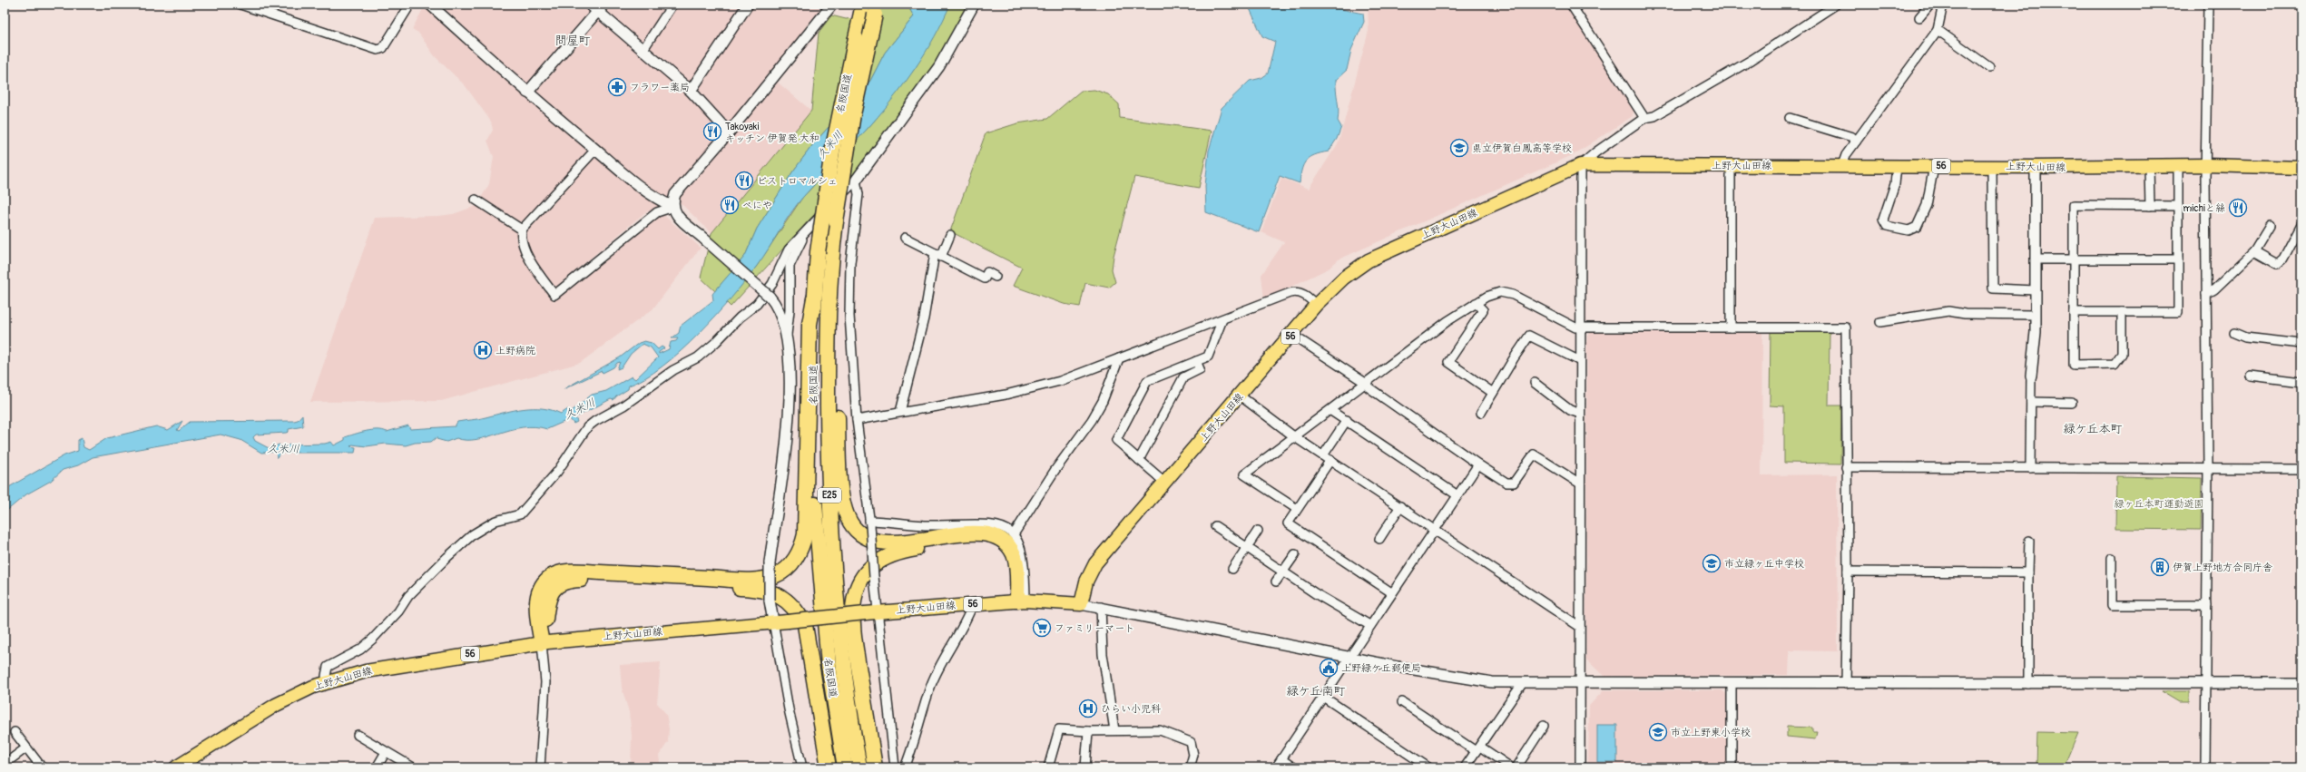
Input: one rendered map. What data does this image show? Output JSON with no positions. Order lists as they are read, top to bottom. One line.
{"streets":{"highway":["名阪国道","E25"],"main road":["上野大山田線","56"]},"districts":["問屋町","緑ケ丘本町","緑ケ丘南町"],"water":["久米川"],"parks":["緑ヶ丘本町運動遊園"],"places":{"pharmacy":["フラワー薬局"],"restaurant":["Takoyaki キッチン 伊賀発 大和","ビストロマルシェ","べにや","michiと絲"],"school or university":["県立伊賀白鳳高等学校","市立緑ヶ丘中学校","市立上野東小学校"],"hospital":["上野病院","ひらい小児科"],"building":["伊賀上野地方合同庁舎"],"supermarket":["ファミリーマート"],"public building":["上野緑ケ丘郵便局"]}}
